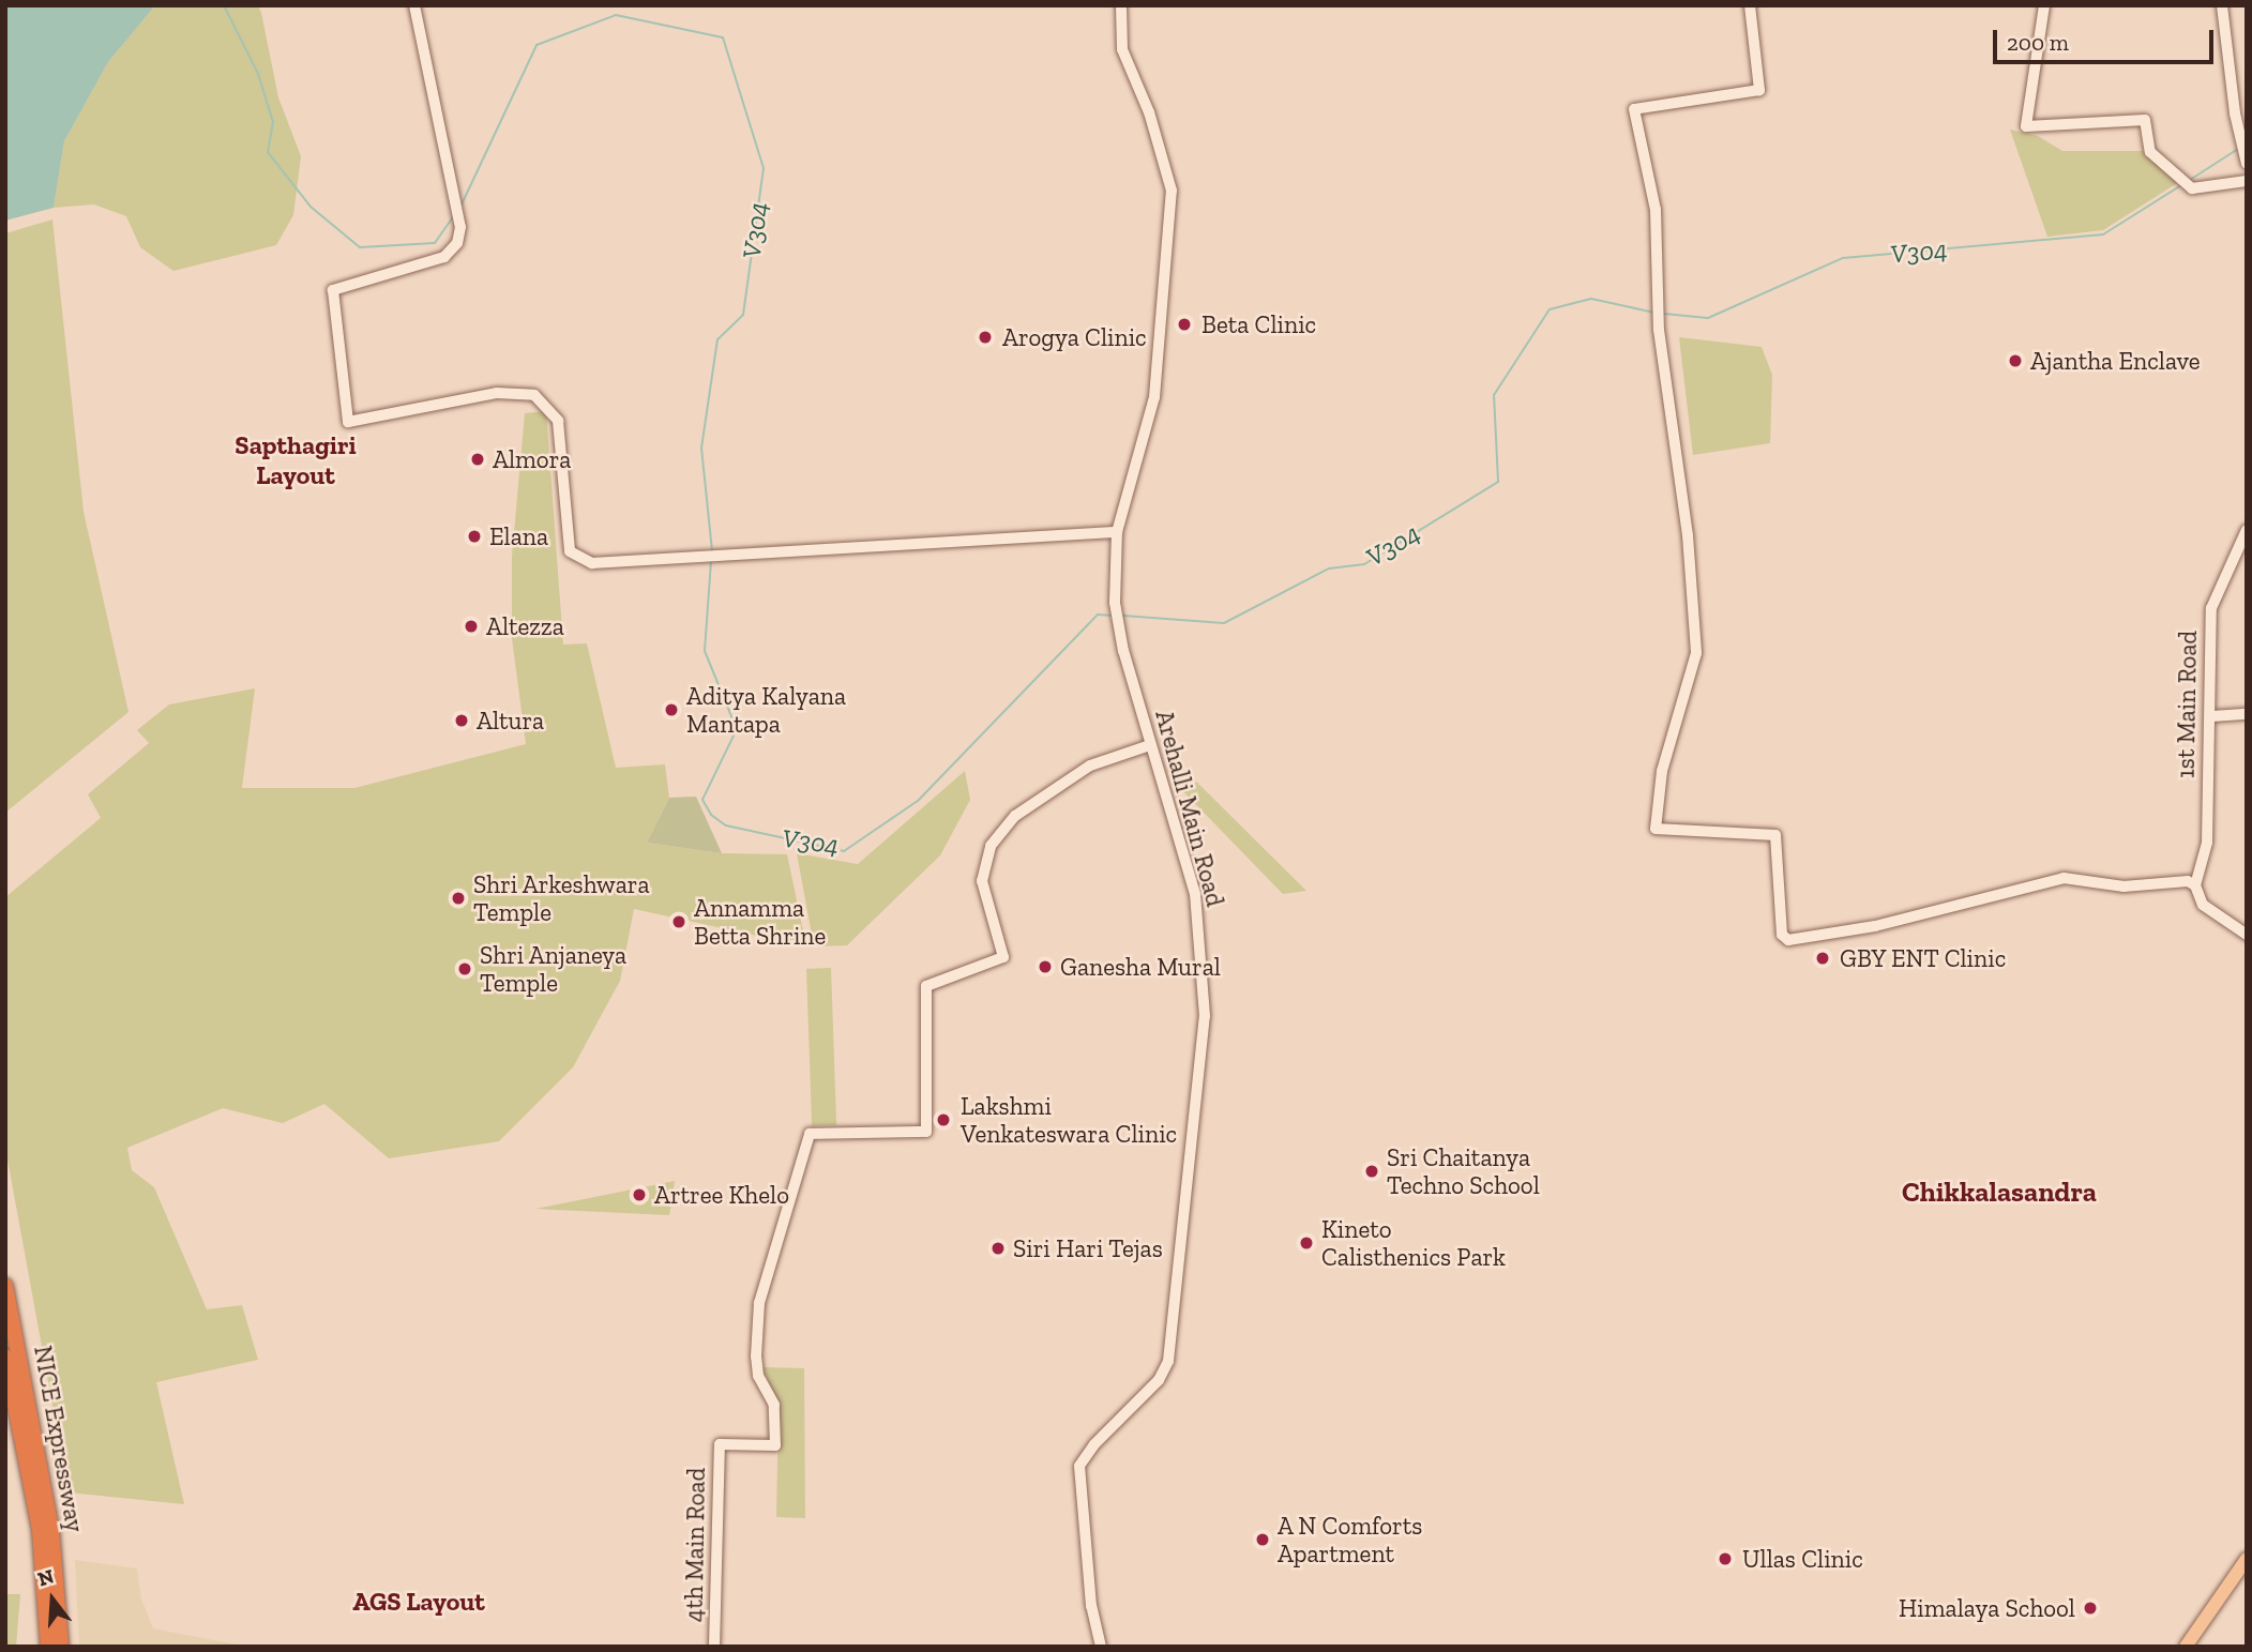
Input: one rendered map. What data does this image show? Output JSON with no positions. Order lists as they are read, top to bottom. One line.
{"streets":{"highway":["NICE Expressway"],"street":["1st Main Road","Arehalli Main Road","4th Main Road"]},"crossings":[["Arehalli Main Road","4th Main Road"]],"districts":["Sapthagiri Layout","Chikkalasandra","AGS Layout"],"water":["V304"],"places":["Beta Clinic","Arogya Clinic","Ajantha Enclave","Almora","Elana","Altezza","Aditya Kalyana Mantapa","Altura","Shri Arkeshwara Temple","Annamma Betta Shrine","GBY ENT Clinic","Ganesha Mural","Shri Anjaneya Temple","Lakshmi Venkateswara Clinic","Sri Chaitanya Techno School","Artree Khelo","Kineto Calisthenics Park","Siri Hari Tejas","A N Comforts Apartment","Ullas Clinic","Himalaya School"],"scale_bar":"200 m","north":"top"}
